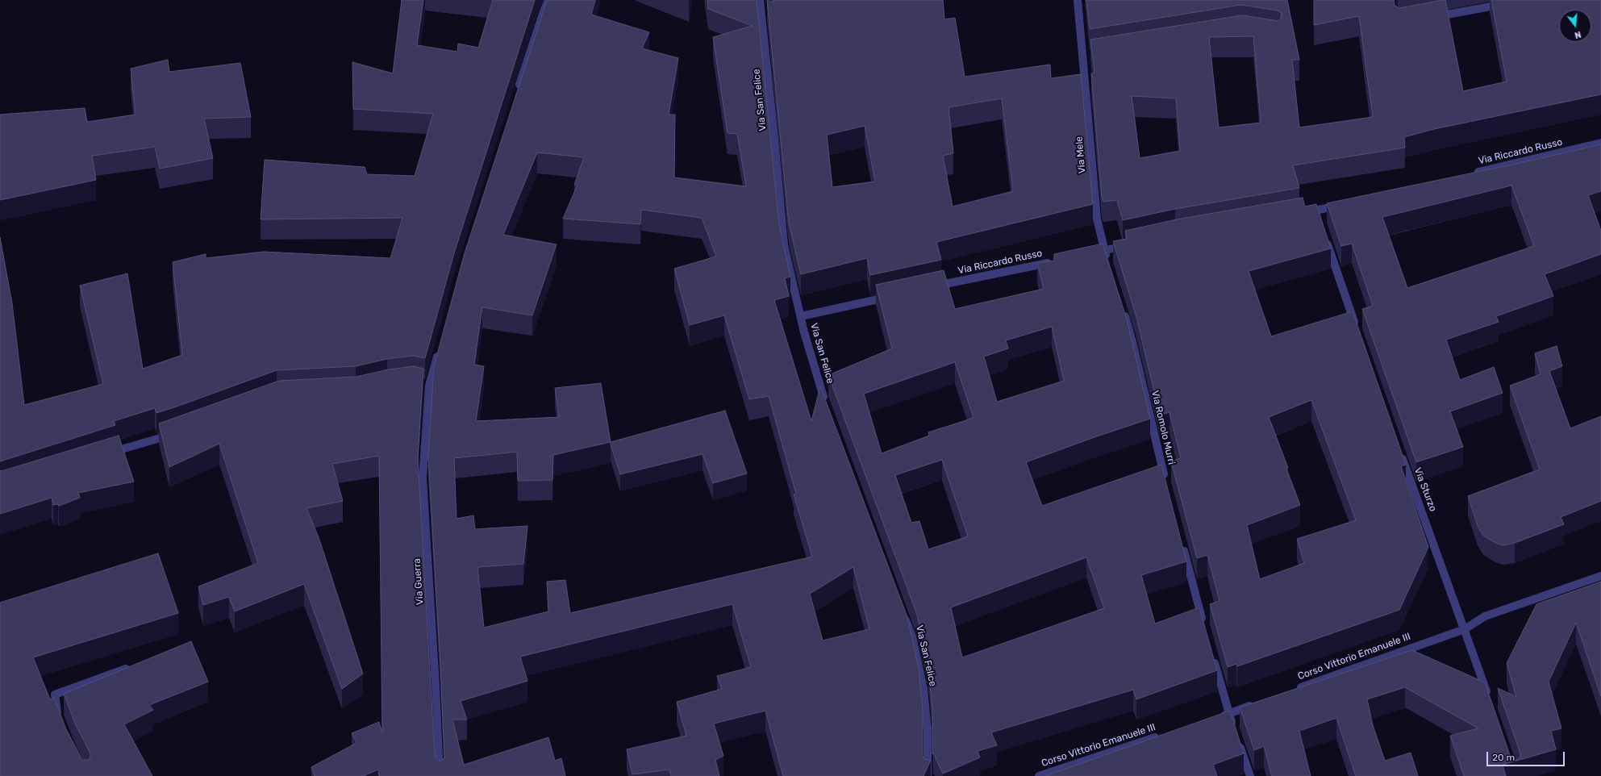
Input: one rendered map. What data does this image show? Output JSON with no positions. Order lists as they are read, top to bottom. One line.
{"streets":{"street":["Via San Felice","Via Riccardo Russo","Via Mele","Via Romolo Murri","Via Sturzo","Via Guerra","Corso Vittorio Emanuele III"]},"crossings":[["Via Sturzo","Corso Vittorio Emanuele III"]],"scale_bar":"20 m","north":"bottom"}
